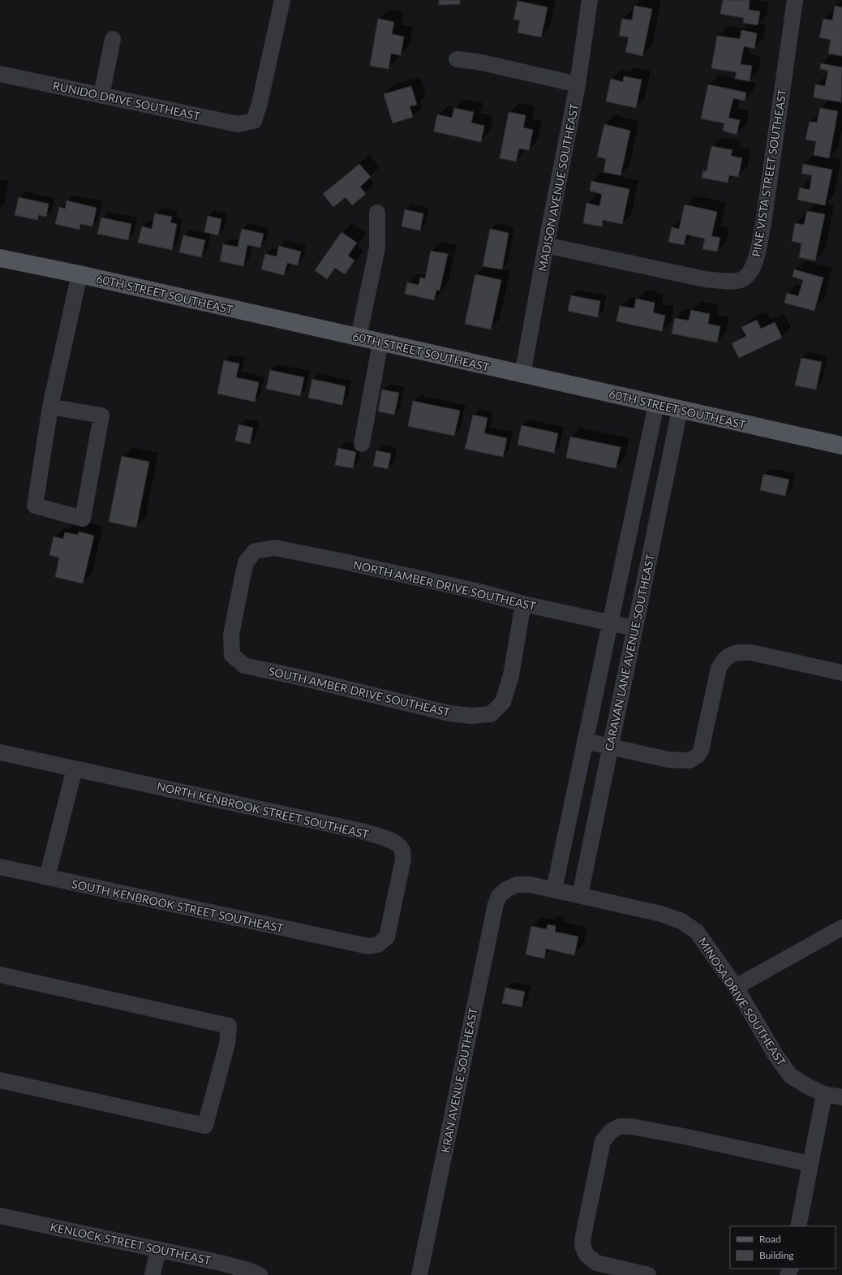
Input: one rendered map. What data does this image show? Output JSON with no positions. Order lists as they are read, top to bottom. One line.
{"streets":{"main road":["60TH STREET SOUTHEAST"],"street":["RUNIDO DRIVE SOUTHEAST","PINE VISTA STREET SOUTHEAST","MADISON AVENUE SOUTHEAST","NORTH AMBER DRIVE SOUTHEAST","CARAVAN LANE AVENUE SOUTHEAST","SOUTH AMBER DRIVE SOUTHEAST","NORTH KENBROOK STREET SOUTHEAST","SOUTH KENBROOK STREET SOUTHEAST","MINOSA DRIVE SOUTHEAST","KRAN AVENUE SOUTHEAST","KENLOCK STREET SOUTHEAST"]},"crossings":[["PINE VISTA STREET SOUTHEAST","MADISON AVENUE SOUTHEAST"],["MADISON AVENUE SOUTHEAST","60TH STREET SOUTHEAST"],["60TH STREET SOUTHEAST","CARAVAN LANE AVENUE SOUTHEAST"],["NORTH AMBER DRIVE SOUTHEAST","CARAVAN LANE AVENUE SOUTHEAST"],["NORTH AMBER DRIVE SOUTHEAST","SOUTH AMBER DRIVE SOUTHEAST"],["CARAVAN LANE AVENUE SOUTHEAST","MINOSA DRIVE SOUTHEAST"],["NORTH KENBROOK STREET SOUTHEAST","SOUTH KENBROOK STREET SOUTHEAST"],["MINOSA DRIVE SOUTHEAST","KRAN AVENUE SOUTHEAST"]],"legend":["Road","Building"]}
